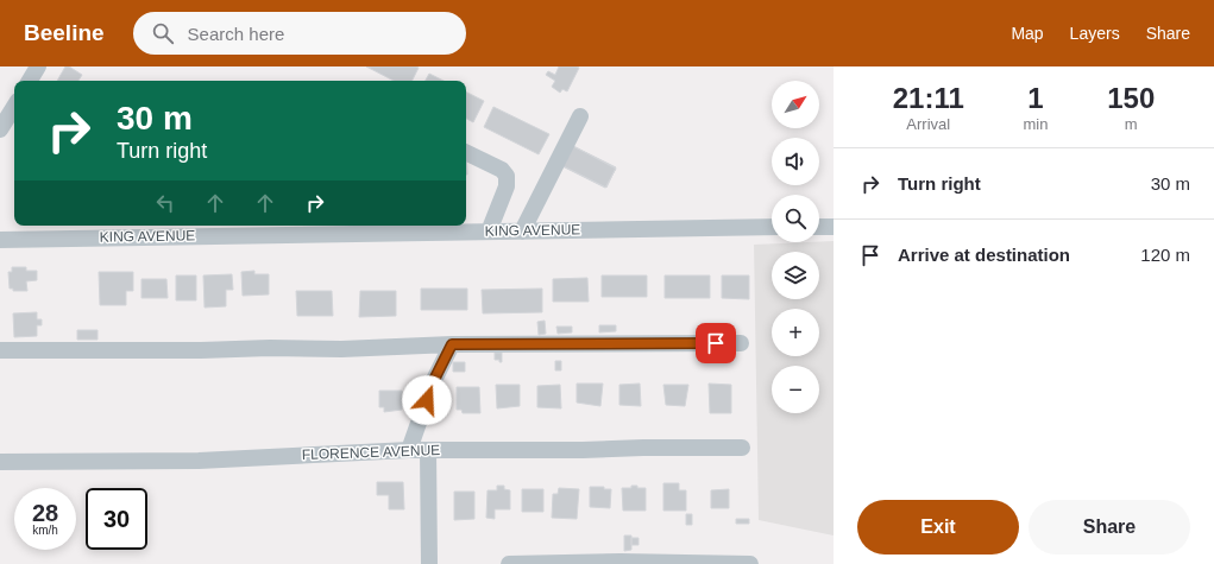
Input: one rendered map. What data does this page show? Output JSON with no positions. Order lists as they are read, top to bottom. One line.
{"streets":{"street":["KING AVENUE","FLORENCE AVENUE"]},"north":"top right","page":{"header":"Beeline","search":"Search here","nav":["Map","Layers","Share"],"eta":["21:11","Arrival","1","min","150","m"],"map_buttons":["+","−"],"turn":["30 m","Turn right"],"list":[{"name":"Turn right","value":"30 m"},{"name":"Arrive at destination","value":"120 m"}],"speed":"28 km/h","limit":"30","buttons":["Exit","Share"]}}
